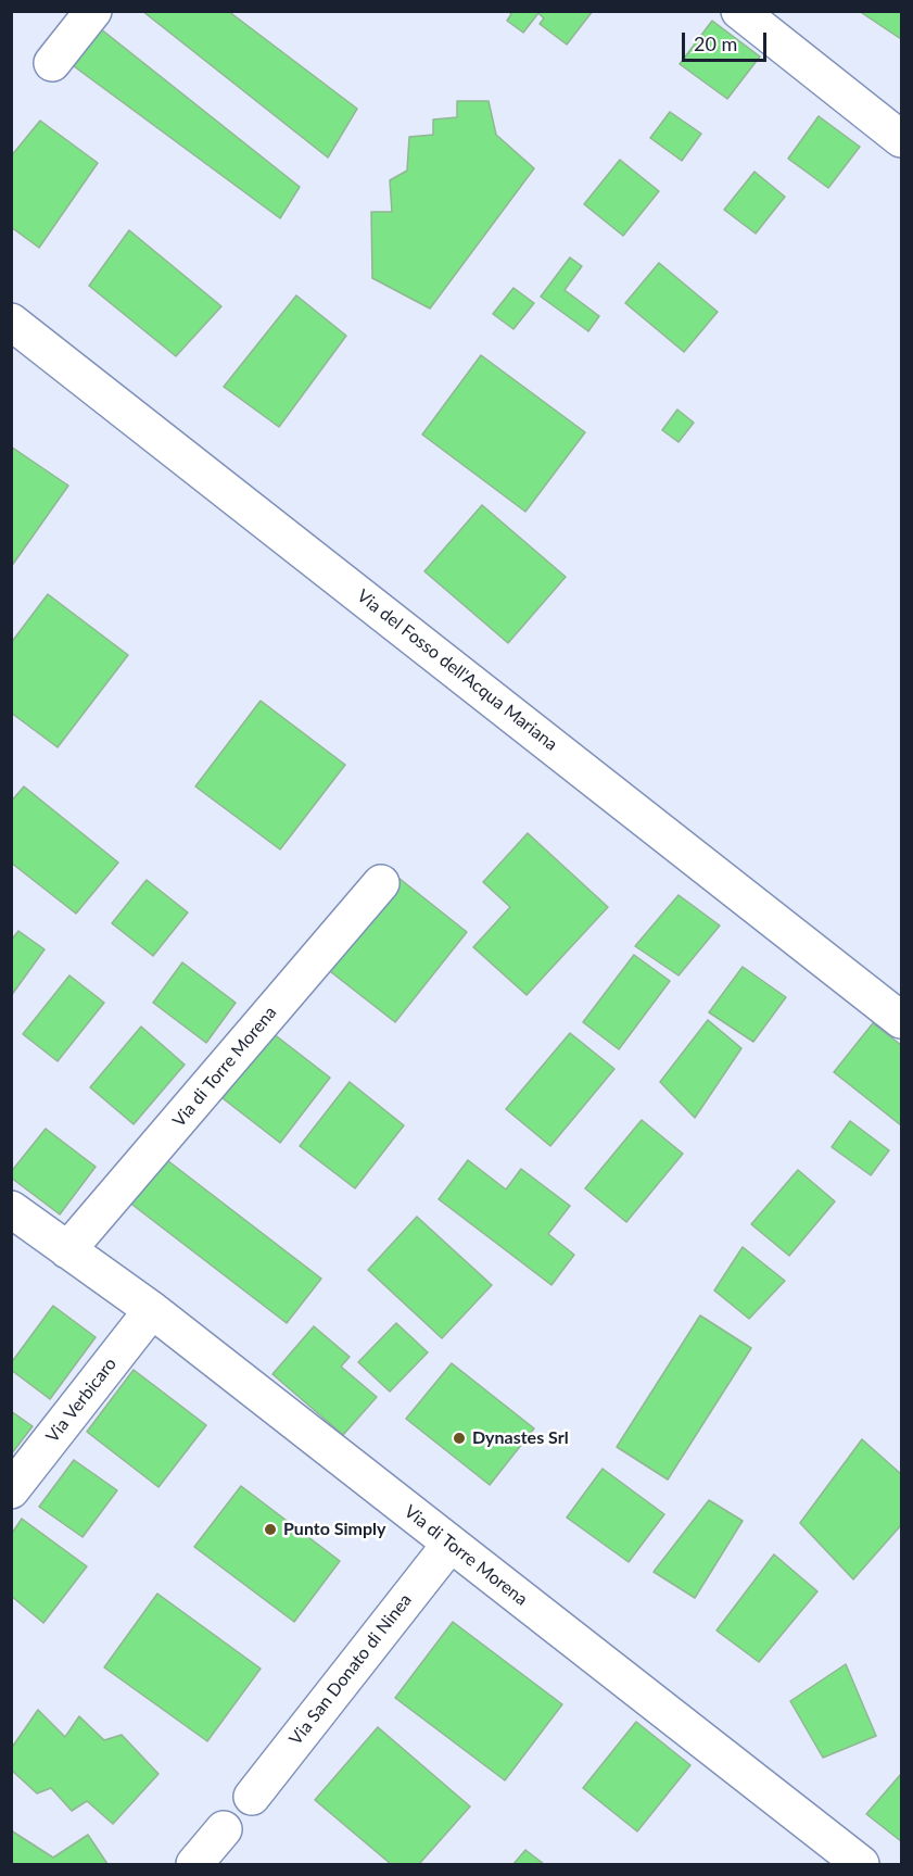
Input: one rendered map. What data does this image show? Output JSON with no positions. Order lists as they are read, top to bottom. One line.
{"streets":{"street":["Via del Fosso dell'Acqua Mariana","Via di Torre Morena","Via Verbicaro","Via San Donato di Ninea"]},"crossings":[["Via di Torre Morena","Via Verbicaro"],["Via di Torre Morena","Via San Donato di Ninea"]],"places":["Dynastes Srl","Punto Simply"],"scale_bar":"20 m"}
